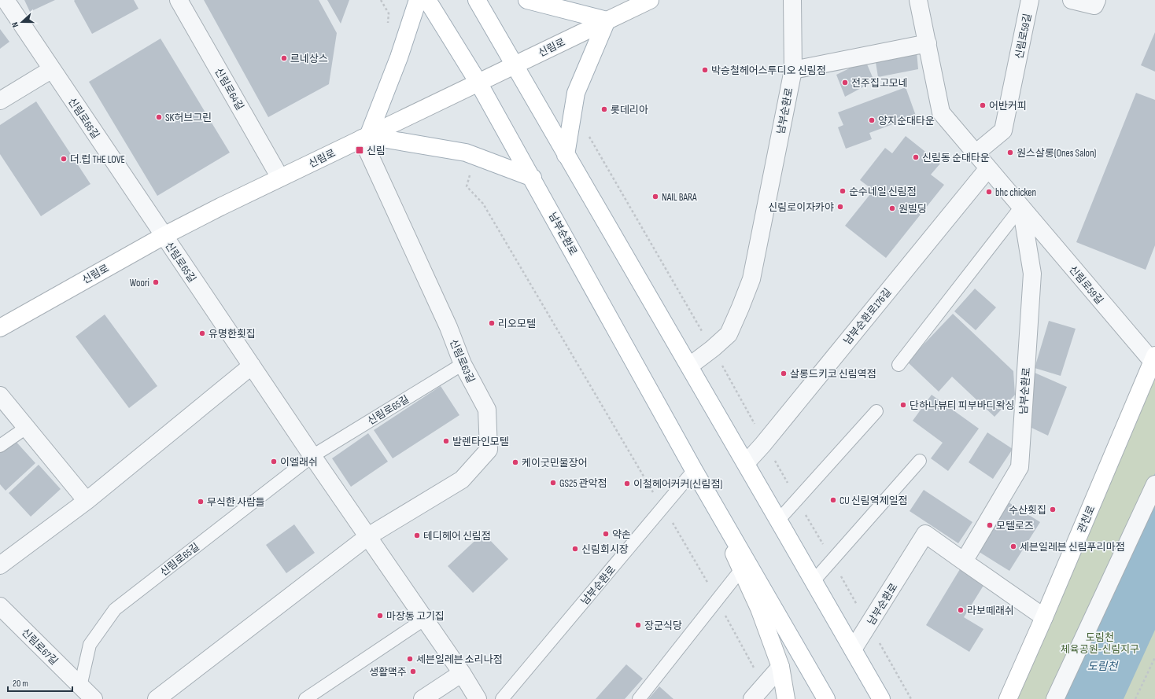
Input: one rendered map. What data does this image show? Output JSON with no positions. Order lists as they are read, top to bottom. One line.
{"streets":{"main road":["신림로","남부순환로","관천로"],"street":["신림로59길","신림로64길","신림로66길","신림로65길","남부순환로176길","신림로63길","신림로67길"]},"crossings":[["신림로59길","남부순환로"],["신림로59길","남부순환로176길"],["신림로59길","관천로"],["신림로","신림로64길"],["신림로","남부순환로"],["신림로","신림로66길"],["신림로","신림로65길"],["신림로","신림로63길"],["남부순환로","관천로"],["신림로66길","신림로65길"],["신림로65길","신림로63길"],["신림로65길","신림로67길"]],"water":["도림천"],"parks":["도림천 체육공원-신림지구"],"places":{"other":["르네상스","박승철헤어스투디오 신림점","전주집고모네","어반커피","롯데리아","SK허브그린","양지순대타운","원스살롱(Ones Salon)","신림동 순대타운","더.럽 THE LOVE","순수네일 신림점","bhc chicken","NAIL BARA","신림로이자카야","원빌딩","Woori","리오모텔","유명한횟집","살롱드키코 신림역점","단하나뷰티 피부바디왁싱","발렌타인모텔","이엘래쉬","케이굿민물장어","GS25 관악점","이철헤어커커(신림점)","CU 신림역제일점","무식한 사람들","수산횟집","모텔로즈","약손","테디헤어 신림점","세븐일레븐 신림푸리마점","신림회시장","라보떼래쉬","마장동 고기집","장군식당","세븐일레븐 소리나점","생활맥주"],"transit":["신림"]},"scale_bar":"20 m","north":"left"}
